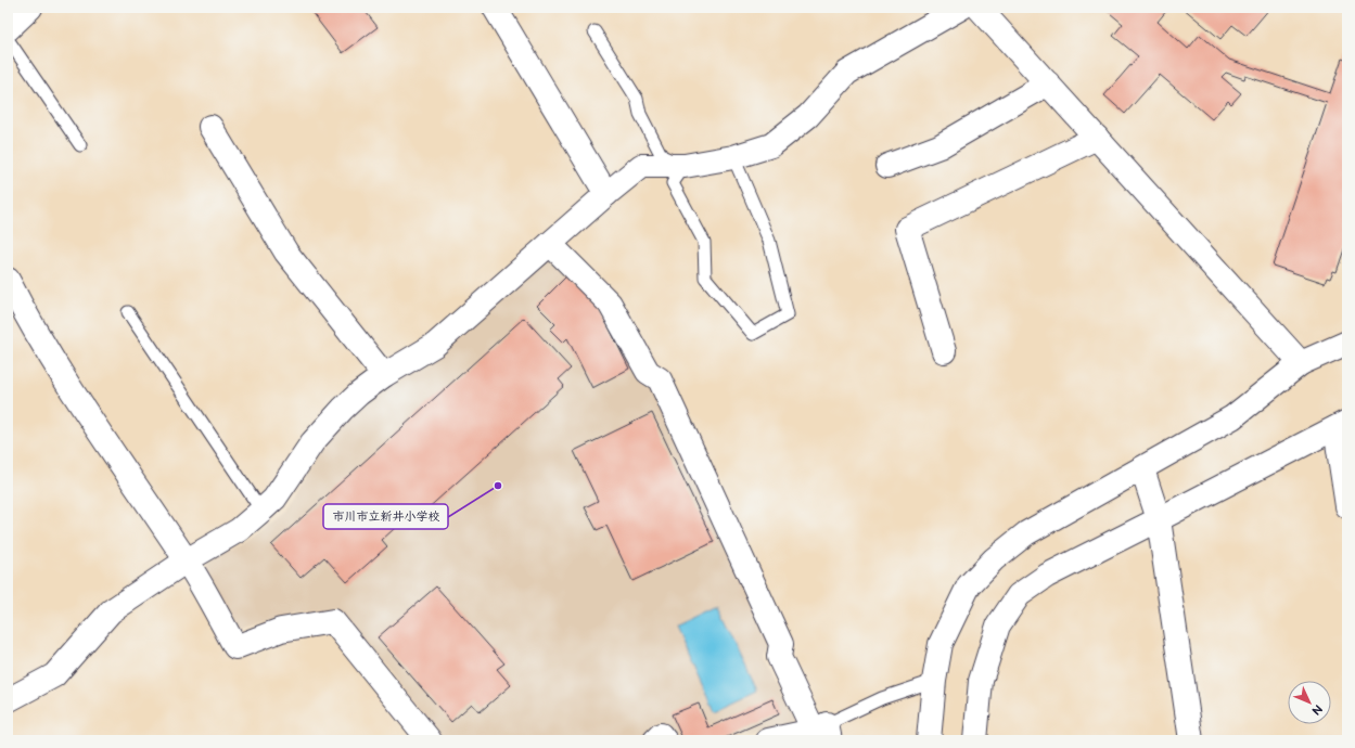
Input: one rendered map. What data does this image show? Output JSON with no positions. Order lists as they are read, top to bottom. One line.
{"places":["市川市立新井小学校"],"north":"bottom right"}
